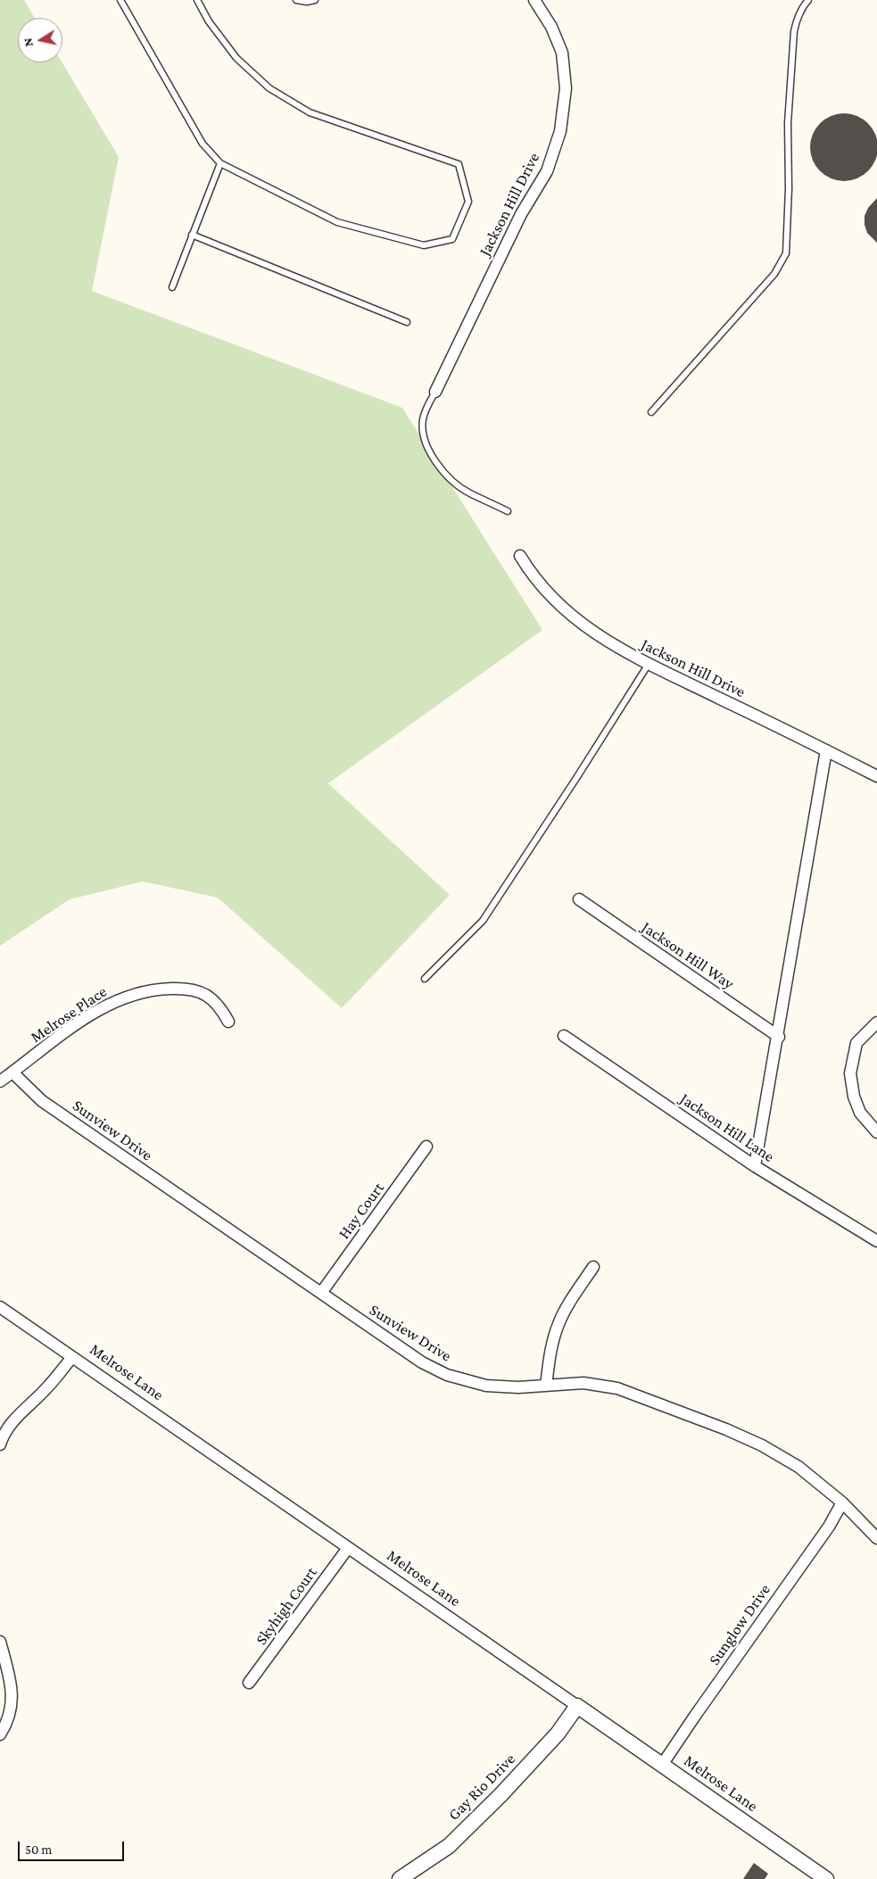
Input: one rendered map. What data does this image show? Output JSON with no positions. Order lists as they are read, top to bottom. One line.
{"streets":{"street":["Jackson Hill Drive","Jackson Hill Way","Melrose Place","Jackson Hill Lane","Sunview Drive","Hay Court","Melrose Lane","Skyhigh Court","Sunglow Drive","Gay Rio Drive"]},"crossings":[["Melrose Place","Sunview Drive"],["Sunview Drive","Hay Court"],["Sunview Drive","Sunglow Drive"],["Melrose Lane","Skyhigh Court"],["Melrose Lane","Sunglow Drive"],["Melrose Lane","Gay Rio Drive"]],"scale_bar":"50 m","north":"left"}
